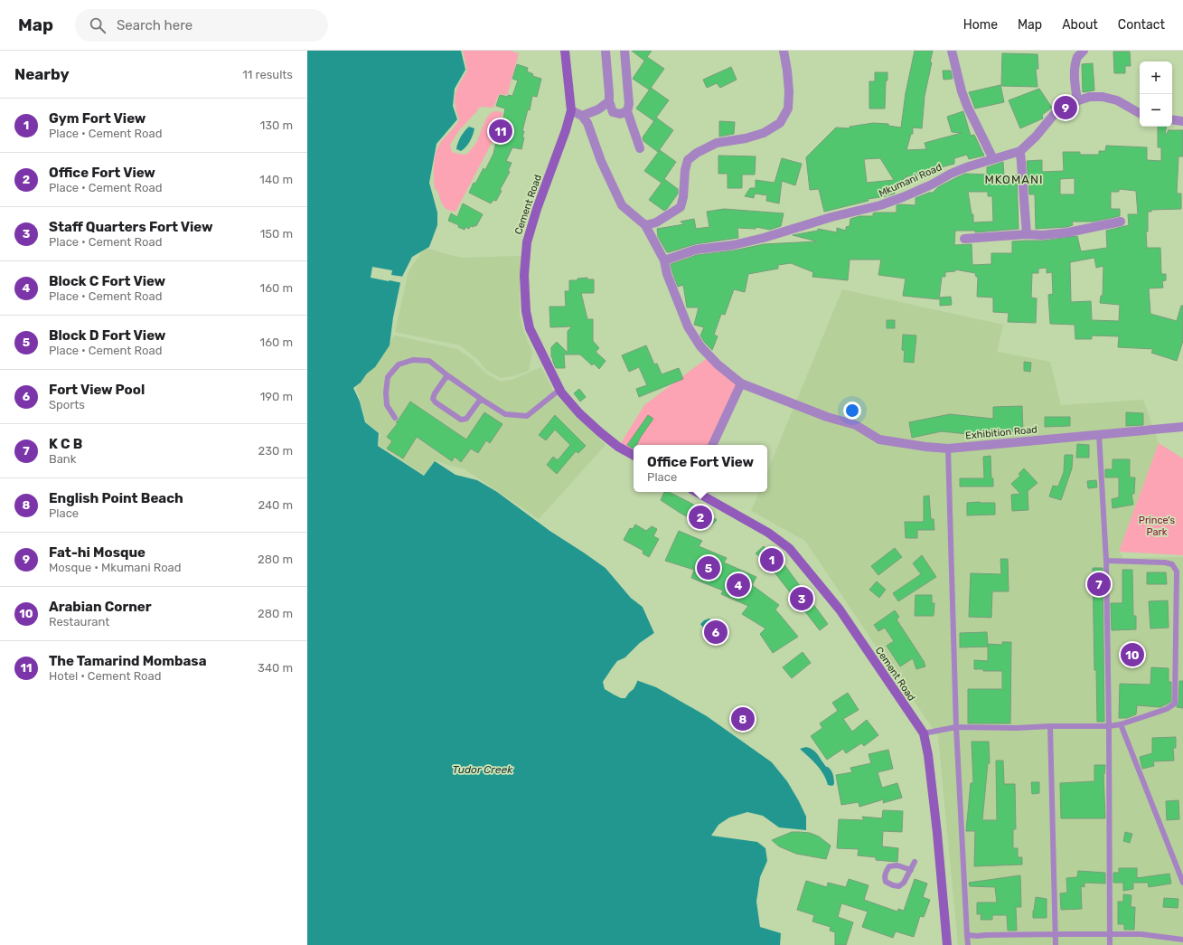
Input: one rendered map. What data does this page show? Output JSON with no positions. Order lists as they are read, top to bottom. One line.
{"streets":{"main road":["Cement Road"],"street":["Mkumani Road","Exhibition Road"]},"crossings":[["Mkumani Road","Exhibition Road"]],"districts":["MKOMANI"],"water":["Tudor Creek"],"parks":["Prince's Park"],"page":{"header":"Map","search":"Search here","nav":["Home","Map","About","Contact"],"heading":["Nearby","11 results"],"map_buttons":["+","−"],"pins":["9","11","2","1","5","7","4","3","6","10","8"],"list":[{"mark":"1","name":"Gym Fort View","note":"Place · Cement Road","value":"130 m"},{"mark":"2","name":"Office Fort View","note":"Place · Cement Road","value":"140 m"},{"mark":"3","name":"Staff Quarters Fort View","note":"Place · Cement Road","value":"150 m"},{"mark":"4","name":"Block C Fort View","note":"Place · Cement Road","value":"160 m"},{"mark":"5","name":"Block D Fort View","note":"Place · Cement Road","value":"160 m"},{"mark":"6","name":"Fort View Pool","note":"Sports","value":"190 m"},{"mark":"7","name":"K C B","note":"Bank","value":"230 m"},{"mark":"8","name":"English Point Beach","note":"Place","value":"240 m"},{"mark":"9","name":"Fat-hi Mosque","note":"Mosque · Mkumani Road","value":"280 m"},{"mark":"10","name":"Arabian Corner","note":"Restaurant","value":"280 m"},{"mark":"11","name":"The Tamarind Mombasa","note":"Hotel · Cement Road","value":"340 m"}],"popup":["Office Fort View","Place"]}}
